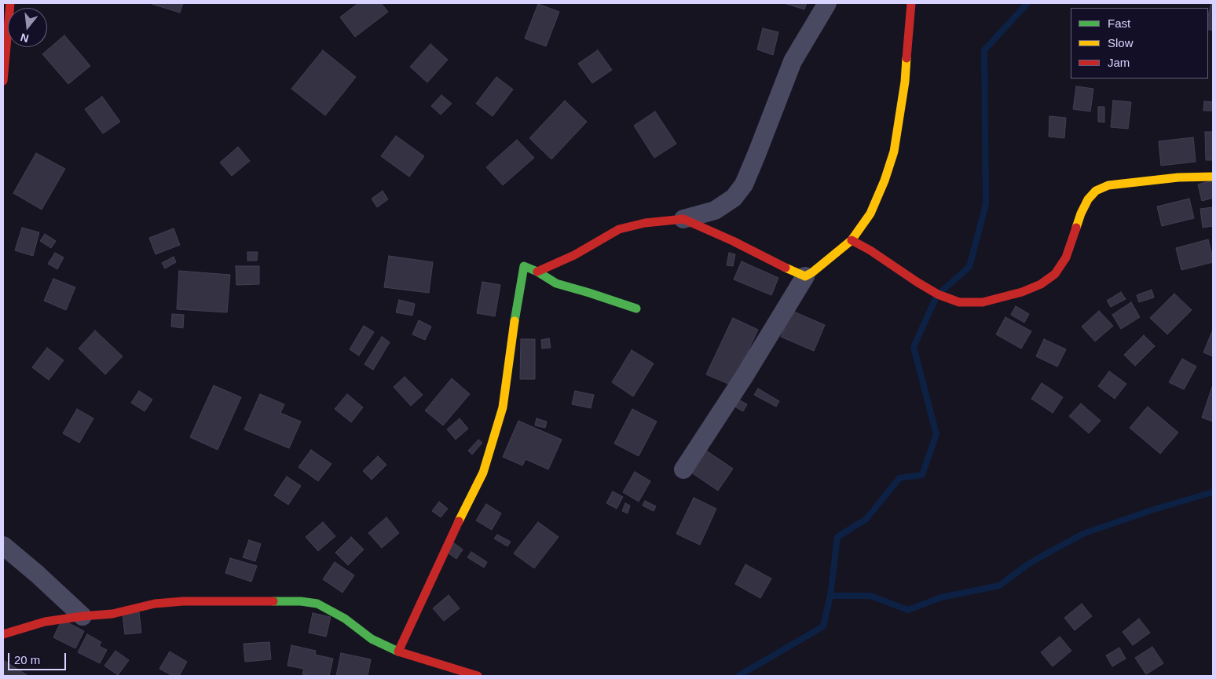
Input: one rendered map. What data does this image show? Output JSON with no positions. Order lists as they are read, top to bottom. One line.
{"legend":["Fast","Slow","Jam"],"scale_bar":"20 m","north":"bottom"}
